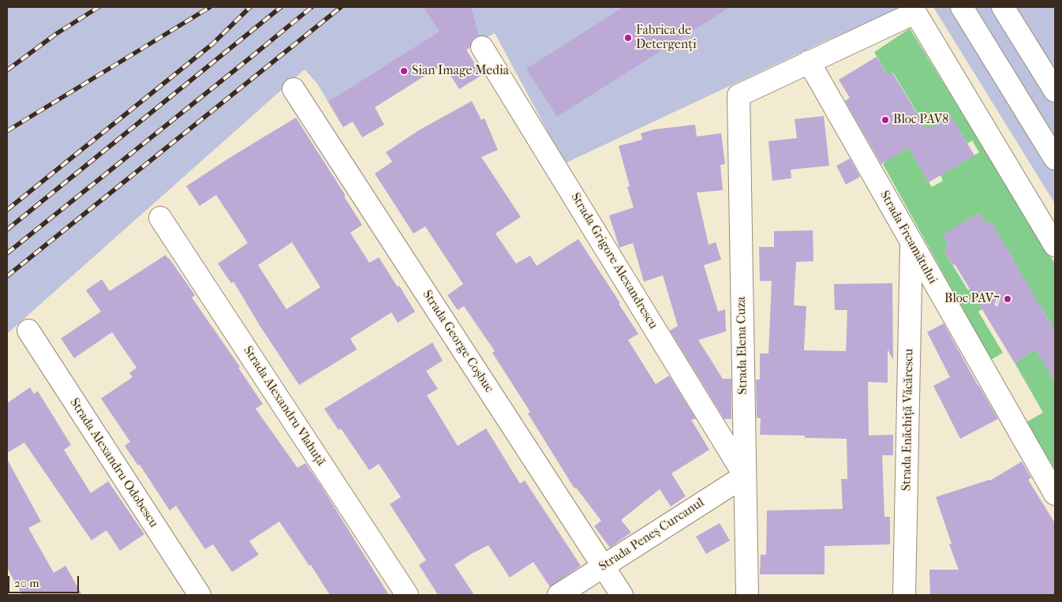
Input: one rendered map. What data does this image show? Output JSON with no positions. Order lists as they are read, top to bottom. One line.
{"streets":{"street":["Strada Freamătului","Strada Grigore Alexandrescu","Strada George Coșbuc","Strada Elena Cuza","Strada Alexandru Vlahuță","Strada Enăchiță Văcărescu","Strada Alexandru Odobescu","Strada Peneș Curcanul"]},"crossings":[["Strada Freamătului","Strada Elena Cuza"],["Strada Freamătului","Strada Enăchiță Văcărescu"],["Strada Grigore Alexandrescu","Strada Elena Cuza"],["Strada Grigore Alexandrescu","Strada Peneș Curcanul"],["Strada George Coșbuc","Strada Peneș Curcanul"],["Strada Elena Cuza","Strada Peneș Curcanul"]],"places":["Fabrica de Detergenți","Sian Image Media","Bloc PAV8","Bloc PAV7"],"scale_bar":"20 m"}
